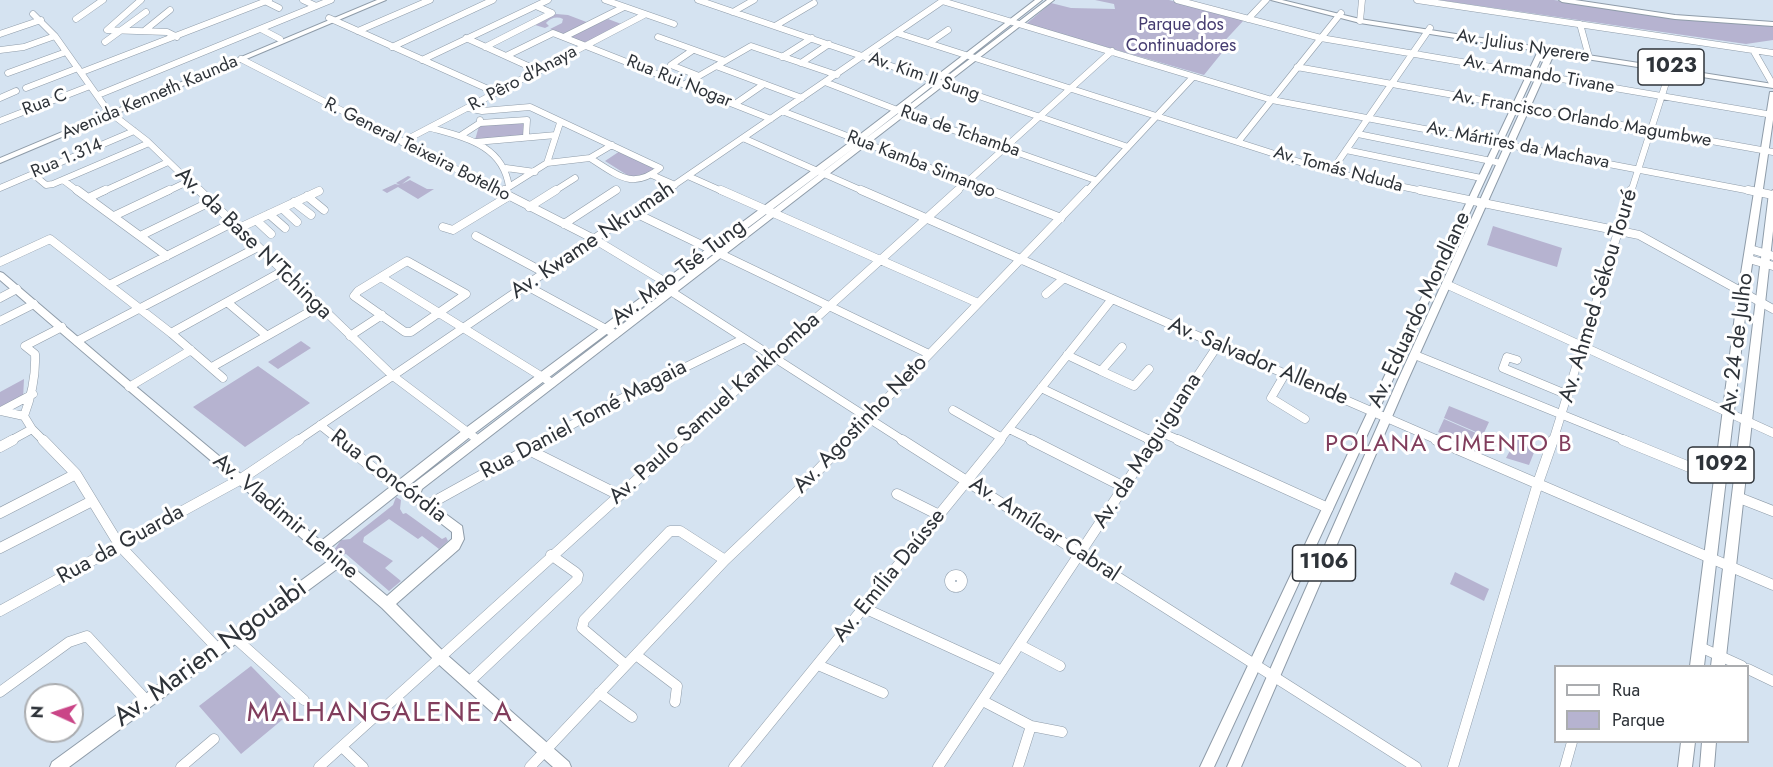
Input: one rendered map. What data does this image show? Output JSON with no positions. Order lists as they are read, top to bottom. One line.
{"streets":{"main road":["Av. Julius Nyerere","1023","Avenida Kenneth Kaunda","Av. Mao Tsé Tung","Av. Eduardo Mondlane","Av. 24 de Julho","1092","Rua Concórdia","Av. Vladimir Lenine","1106","Av. Marien Ngouabi"],"street":["Av. Armando Tivane","Av. Kim II Sung","R. Pêro d'Anaya","Rua Rui Nogar","Rua C","Av. Francisco Orlando Magumbwe","Rua de Tchamba","Av. Mártires da Machava","R. General Teixeira Botelho","Rua 1.314","Rua Kamba Simango","Av. Tomás Nduda","Av. Kwame Nkrumah","Av. da Base N'Tchinga","Av. Ahmed Sékou Touré","Av. Salvador Allende","Av. Paulo Samuel Kankhomba","Rua Daniel Tomé Magaia","Av. Agostinho Neto","Av. da Maguiguana","Av. Amílcar Cabral","Rua da Guarda","Av. Emília Daússe"]},"crossings":[["Av. Julius Nyerere","Av. Ahmed Sékou Touré"],["Av. Julius Nyerere","Av. Eduardo Mondlane"],["Av. Armando Tivane","Av. Ahmed Sékou Touré"],["Av. Armando Tivane","Av. Eduardo Mondlane"],["Av. Armando Tivane","Av. 24 de Julho"],["Av. Kim II Sung","Av. Kwame Nkrumah"],["Av. Kim II Sung","Av. Mao Tsé Tung"],["Av. Kim II Sung","Av. Paulo Samuel Kankhomba"],["Av. Kim II Sung","Av. Agostinho Neto"],["R. Pêro d'Anaya","Rua Rui Nogar"],["R. Pêro d'Anaya","R. General Teixeira Botelho"],["Rua Rui Nogar","Av. Kwame Nkrumah"],["Avenida Kenneth Kaunda","R. General Teixeira Botelho"],["Avenida Kenneth Kaunda","Av. da Base N'Tchinga"],["Rua C","Av. da Base N'Tchinga"],["Av. Francisco Orlando Magumbwe","Av. Ahmed Sékou Touré"],["Av. Francisco Orlando Magumbwe","Av. Eduardo Mondlane"],["Av. Francisco Orlando Magumbwe","Av. 24 de Julho"],["Rua de Tchamba","Av. Kwame Nkrumah"],["Rua de Tchamba","Av. Mao Tsé Tung"],["Rua de Tchamba","Av. Paulo Samuel Kankhomba"],["Rua de Tchamba","Av. Agostinho Neto"],["Av. Mártires da Machava","Av. Ahmed Sékou Touré"],["Av. Mártires da Machava","Av. Eduardo Mondlane"],["Av. Mártires da Machava","Av. 24 de Julho"],["Av. Mártires da Machava","Av. Agostinho Neto"],["R. General Teixeira Botelho","Av. Kwame Nkrumah"],["R. General Teixeira Botelho","Av. Mao Tsé Tung"],["R. General Teixeira Botelho","Av. Amílcar Cabral"],["Rua 1.314","Av. da Base N'Tchinga"],["Rua Kamba Simango","Av. Kwame Nkrumah"],["Rua Kamba Simango","Av. Mao Tsé Tung"],["Rua Kamba Simango","Av. Paulo Samuel Kankhomba"],["Rua Kamba Simango","Av. Agostinho Neto"],["Av. Tomás Nduda","Av. Kwame Nkrumah"],["Av. Tomás Nduda","Av. Mao Tsé Tung"],["Av. Tomás Nduda","Av. Ahmed Sékou Touré"],["Av. Tomás Nduda","Av. Eduardo Mondlane"],["Av. Tomás Nduda","Av. 24 de Julho"],["Av. Tomás Nduda","Av. Paulo Samuel Kankhomba"],["Av. Tomás Nduda","Av. Agostinho Neto"],["Av. Kwame Nkrumah","Av. da Base N'Tchinga"],["Av. Kwame Nkrumah","Av. Salvador Allende"],["Av. Kwame Nkrumah","Rua Concórdia"],["Av. Kwame Nkrumah","Av. Vladimir Lenine"],["Av. Kwame Nkrumah","Rua da Guarda"],["Av. da Base N'Tchinga","Av. Mao Tsé Tung"],["Av. Mao Tsé Tung","Av. Salvador Allende"],["Av. Mao Tsé Tung","Rua Concórdia"],["Av. Mao Tsé Tung","Av. Vladimir Lenine"],["Av. Mao Tsé Tung","Av. Amílcar Cabral"],["Av. Ahmed Sékou Touré","Av. Salvador Allende"],["Av. Eduardo Mondlane","Av. Salvador Allende"],["Av. Eduardo Mondlane","Av. Amílcar Cabral"],["Av. 24 de Julho","Av. Salvador Allende"],["Av. Salvador Allende","Av. Paulo Samuel Kankhomba"],["Av. Salvador Allende","Av. Agostinho Neto"],["Av. Salvador Allende","Av. da Maguiguana"],["Av. Salvador Allende","Av. Emília Daússe"],["Av. Paulo Samuel Kankhomba","Av. Vladimir Lenine"],["Av. Paulo Samuel Kankhomba","Av. Amílcar Cabral"],["Rua Daniel Tomé Magaia","Rua Concórdia"],["Rua Daniel Tomé Magaia","Av. Amílcar Cabral"],["Av. Agostinho Neto","Av. Vladimir Lenine"],["Av. Agostinho Neto","Av. Amílcar Cabral"],["Av. da Maguiguana","Av. Amílcar Cabral"],["Rua Concórdia","Av. Vladimir Lenine"],["Av. Vladimir Lenine","Rua da Guarda"],["Av. Vladimir Lenine","Av. Marien Ngouabi"],["Av. Amílcar Cabral","Av. Emília Daússe"]],"districts":["POLANA CIMENTO B","MALHANGALENE A"],"parks":["Parque dos Continuadores"],"legend":["Rua","Parque"],"north":"left"}
